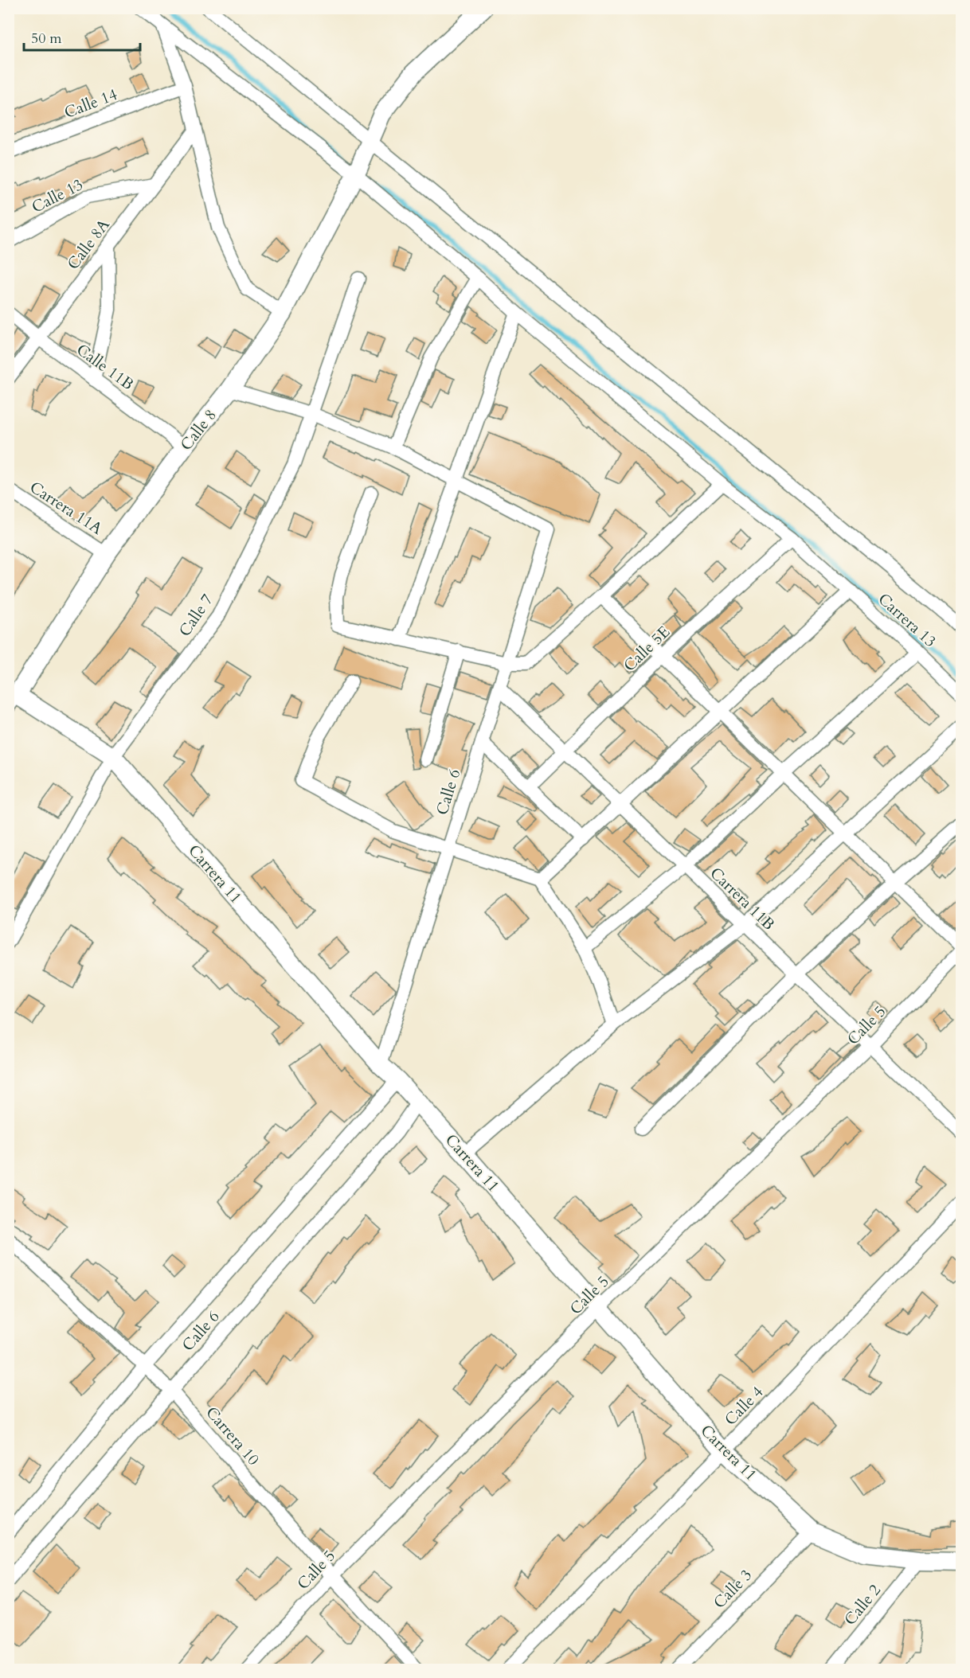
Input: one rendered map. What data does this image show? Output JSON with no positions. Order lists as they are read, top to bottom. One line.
{"streets":{"street":["Calle 14","Calle 13","Calle 8A","Calle 11B","Calle 8","Carrera 11A","Calle 7","Carrera 13","Calle 5E","Calle 6","Carrera 11","Carrera 11B","Calle 5","Calle 4","Carrera 10","Calle 3","Calle 2"]},"crossings":[["Calle 13","Calle 8A"],["Calle 8A","Calle 11B"],["Calle 11B","Calle 8"],["Calle 8","Carrera 11A"],["Calle 8","Carrera 13"],["Calle 8","Carrera 11"],["Calle 7","Carrera 11"],["Carrera 13","Calle 5E"],["Calle 5E","Carrera 11B"],["Calle 6","Carrera 11"],["Calle 6","Carrera 11B"],["Calle 6","Carrera 10"],["Carrera 11","Calle 5"],["Carrera 11","Calle 4"],["Carrera 11","Calle 3"],["Carrera 11","Calle 2"],["Carrera 11B","Calle 5"],["Calle 5","Carrera 10"]],"scale_bar":"50 m"}
